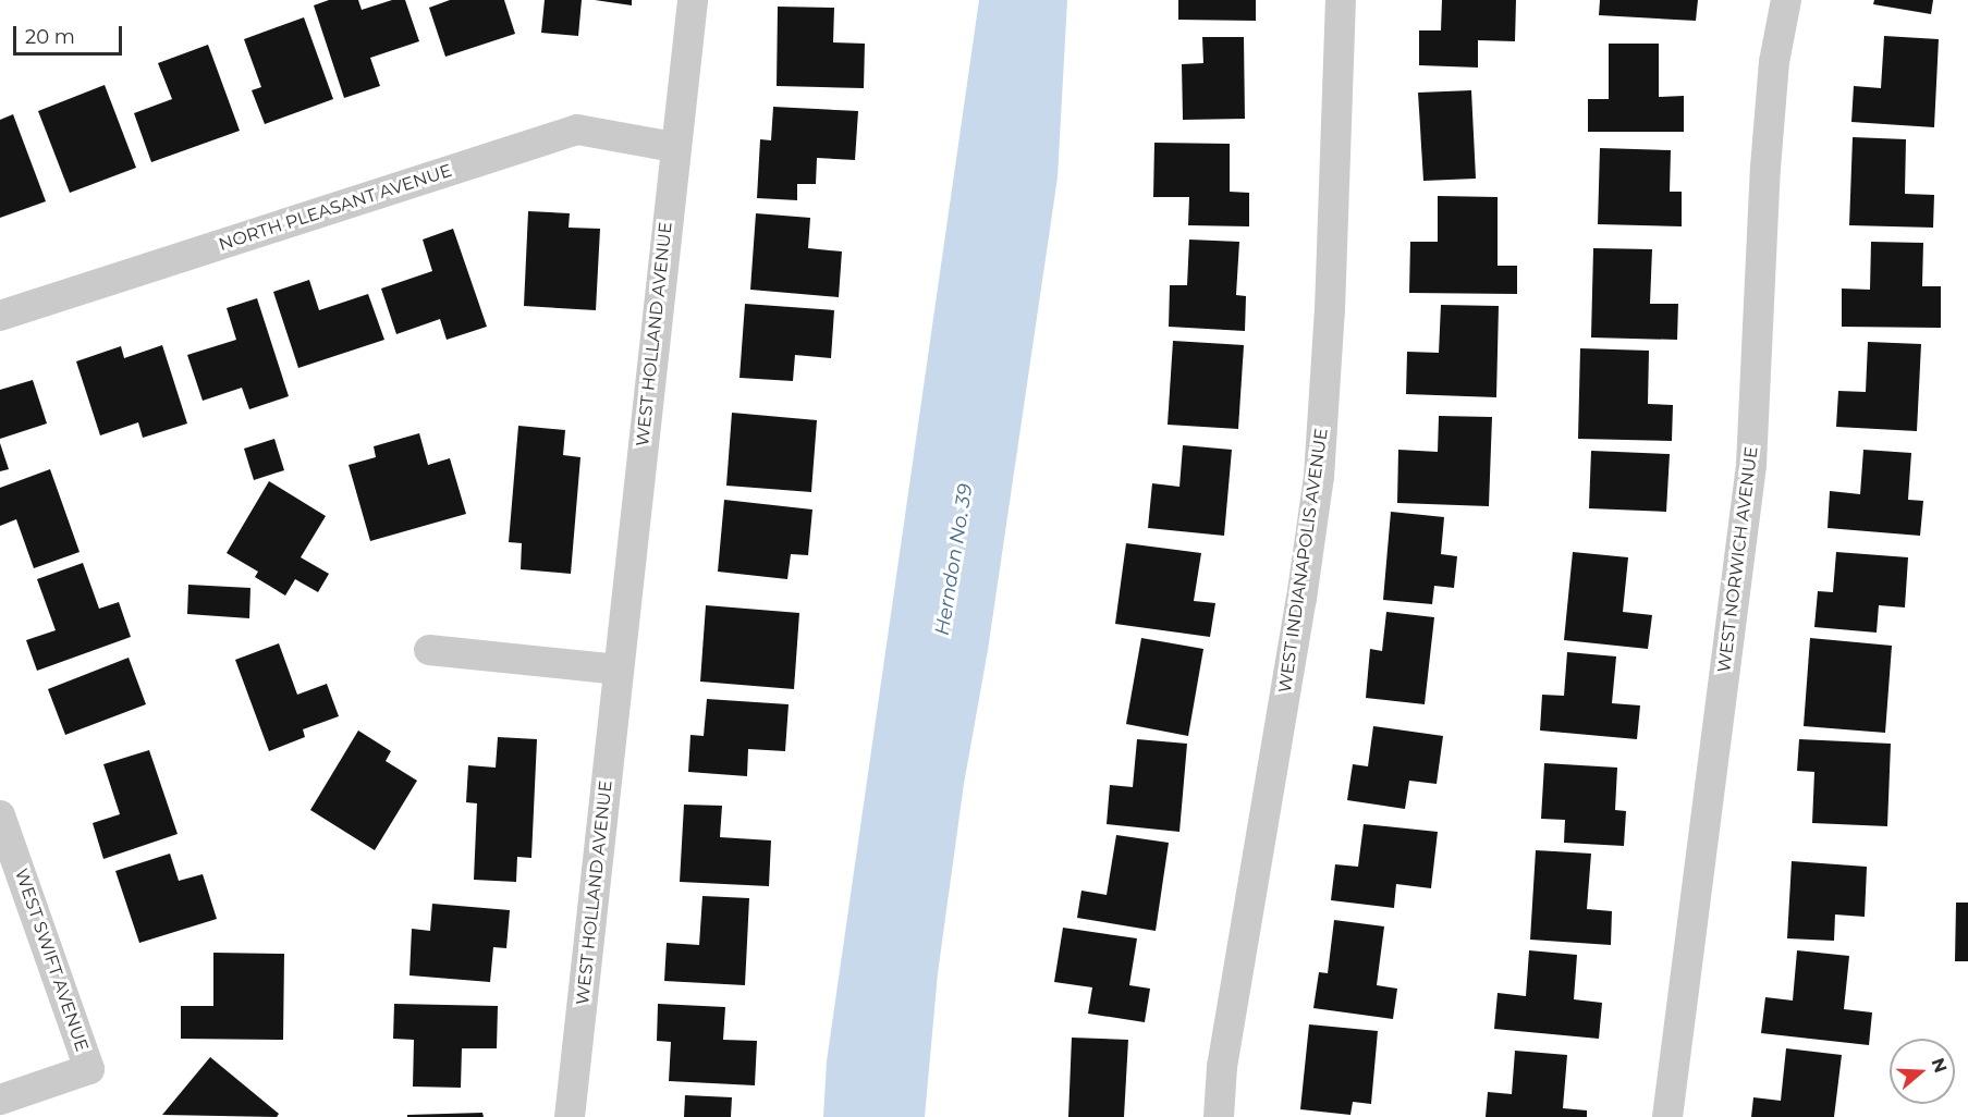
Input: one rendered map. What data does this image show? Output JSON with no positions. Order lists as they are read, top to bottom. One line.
{"streets":{"street":["NORTH PLEASANT AVENUE","WEST HOLLAND AVENUE","WEST NORWICH AVENUE","WEST INDIANAPOLIS AVENUE","WEST SWIFT AVENUE"]},"crossings":[["NORTH PLEASANT AVENUE","WEST HOLLAND AVENUE"]],"water":["Herndon No. 39"],"scale_bar":"20 m","north":"right"}
